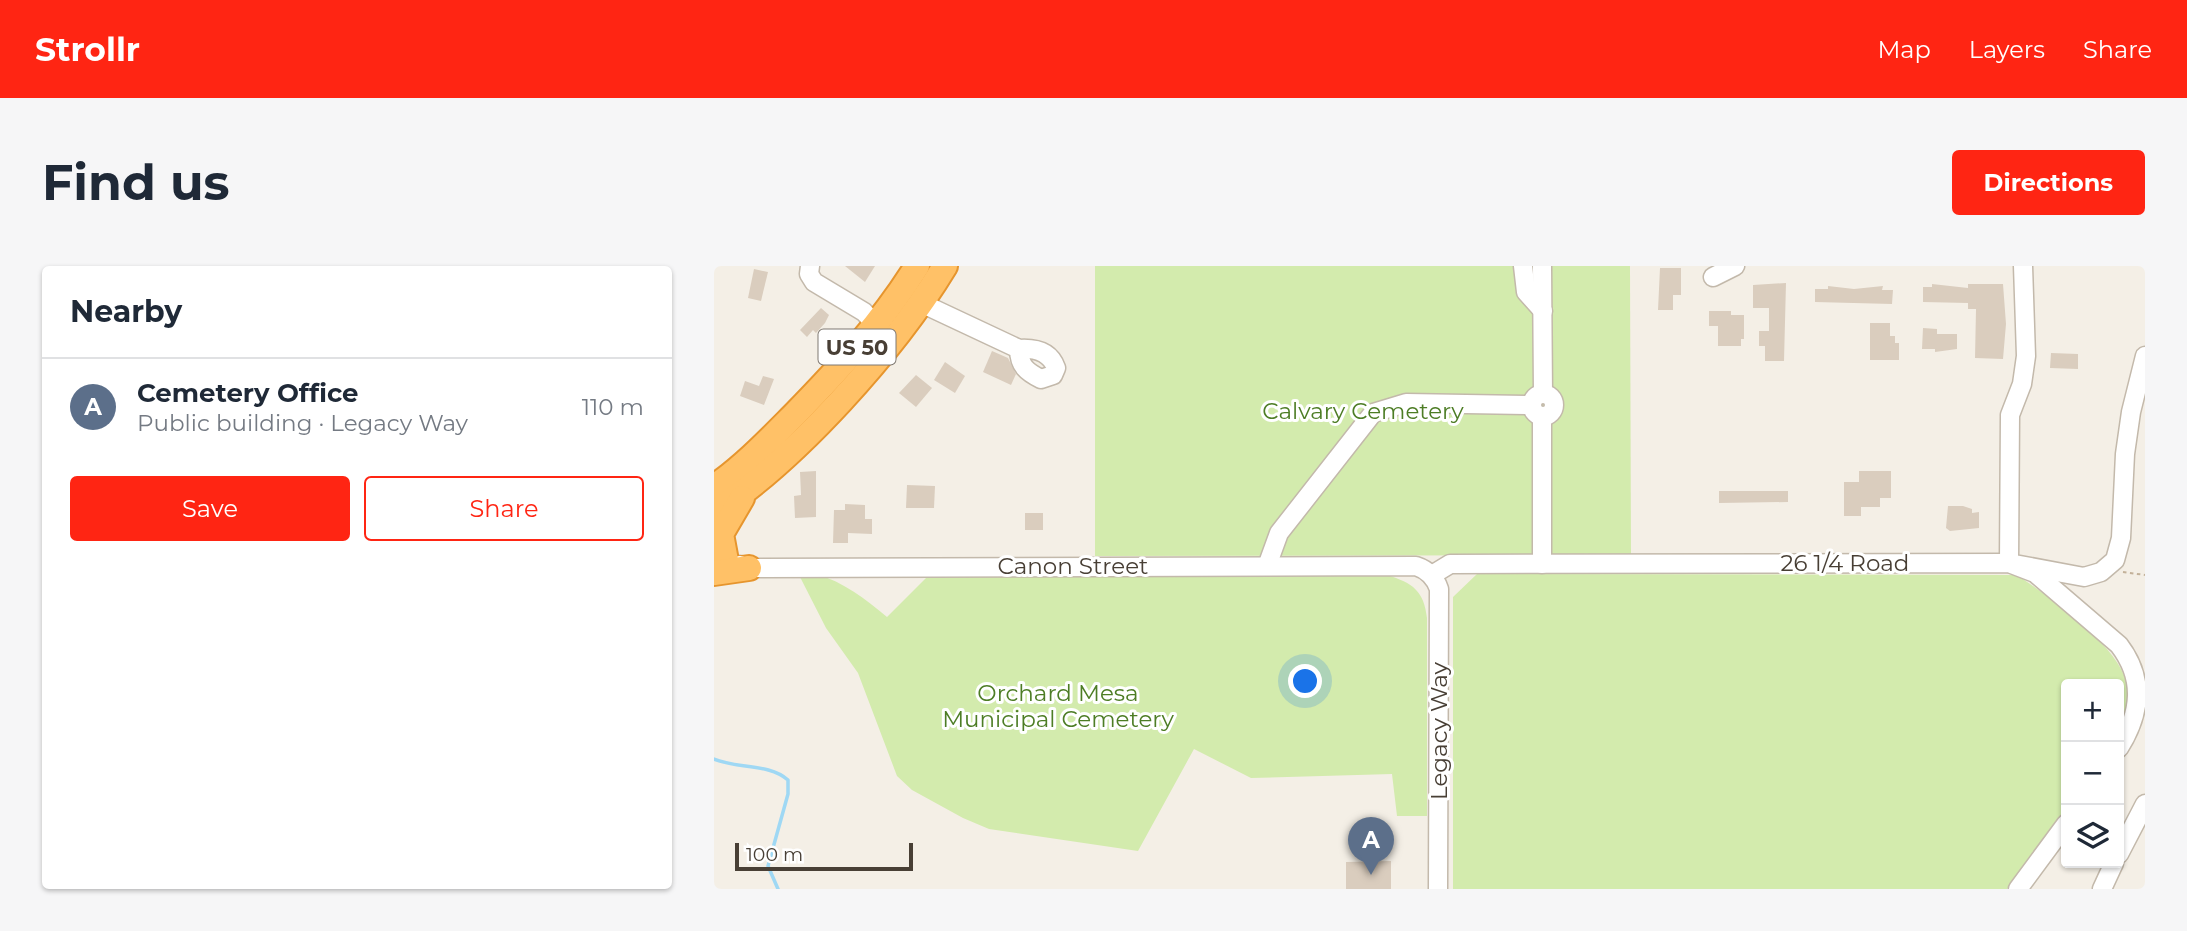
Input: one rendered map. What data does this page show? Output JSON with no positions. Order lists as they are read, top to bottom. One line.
{"streets":{"highway":["US 50"],"street":["26 1/4 Road","Canon Street","Legacy Way"]},"crossings":[["26 1/4 Road","Canon Street"],["26 1/4 Road","Legacy Way"],["Canon Street","Legacy Way"]],"parks":["Calvary Cemetery","Orchard Mesa Municipal Cemetery"],"scale_bar":"100 m","page":{"header":"Strollr","nav":["Map","Layers","Share"],"buttons":["Directions",["Save","Share"]],"title":"Find us","heading":"Nearby","list":[{"mark":"A","name":"Cemetery Office","note":"Public building · Legacy Way","value":"110 m"}],"map_buttons":["+","−"],"pins":"A","scale":"100 m"}}
